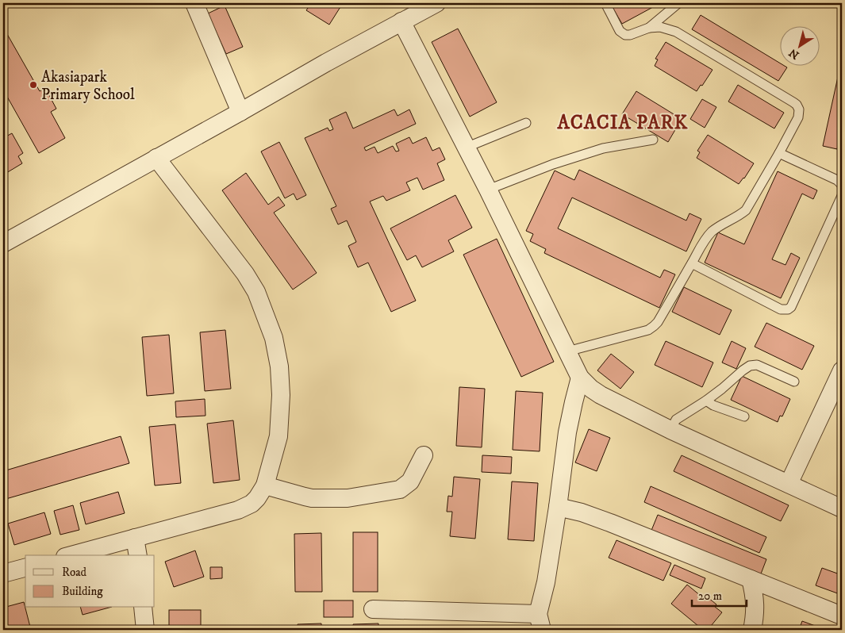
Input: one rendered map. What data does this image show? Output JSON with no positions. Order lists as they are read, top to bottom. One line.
{"districts":["ACACIA PARK"],"places":["Akasiapark Primary School"],"legend":["Road","Building"],"scale_bar":"20 m","north":"bottom left"}
